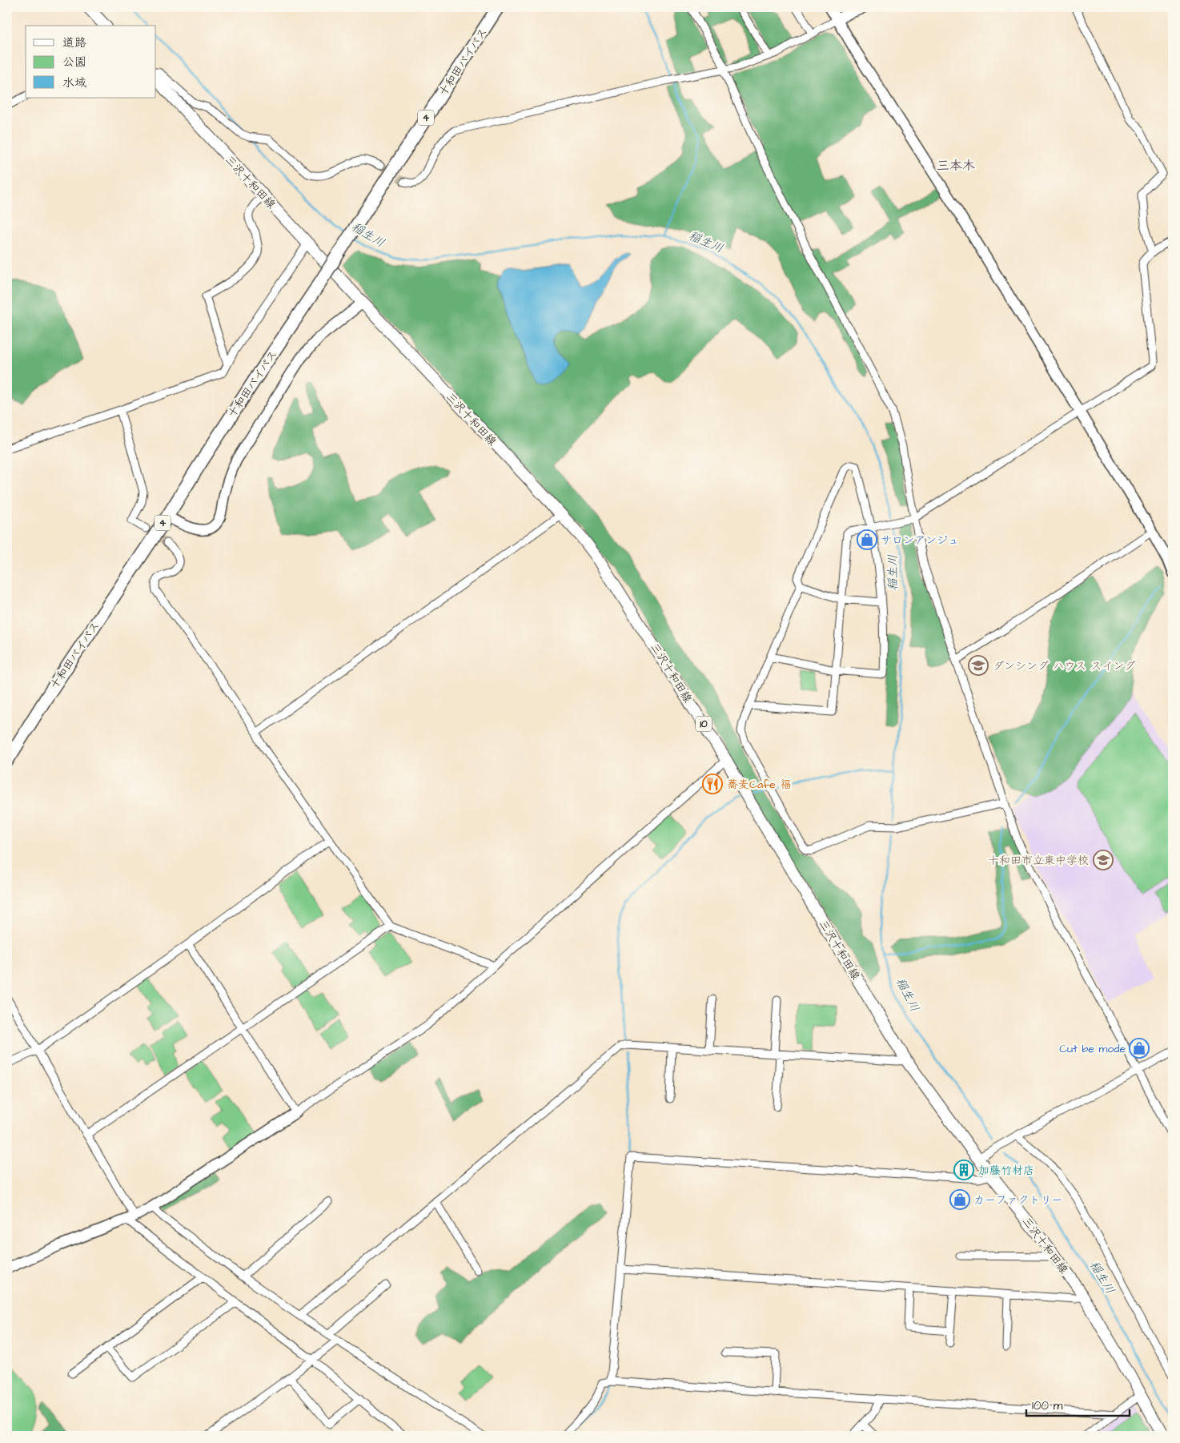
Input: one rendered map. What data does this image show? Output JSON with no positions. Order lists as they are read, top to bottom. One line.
{"streets":{"highway":["十和田バイパス","4"],"main road":["三沢十和田線","10"]},"districts":["三本木"],"water":["稲生川"],"places":{"shop":["サロンアンジュ","Cut be mode","カーファクトリー"],"school or university":["ダンシング ハウス スイング","十和田市立東中学校"],"restaurant":["蕎麦Cafe 福"],"building":["加藤竹材店"]},"legend":["道路","公園","水域"],"scale_bar":"100 m"}
